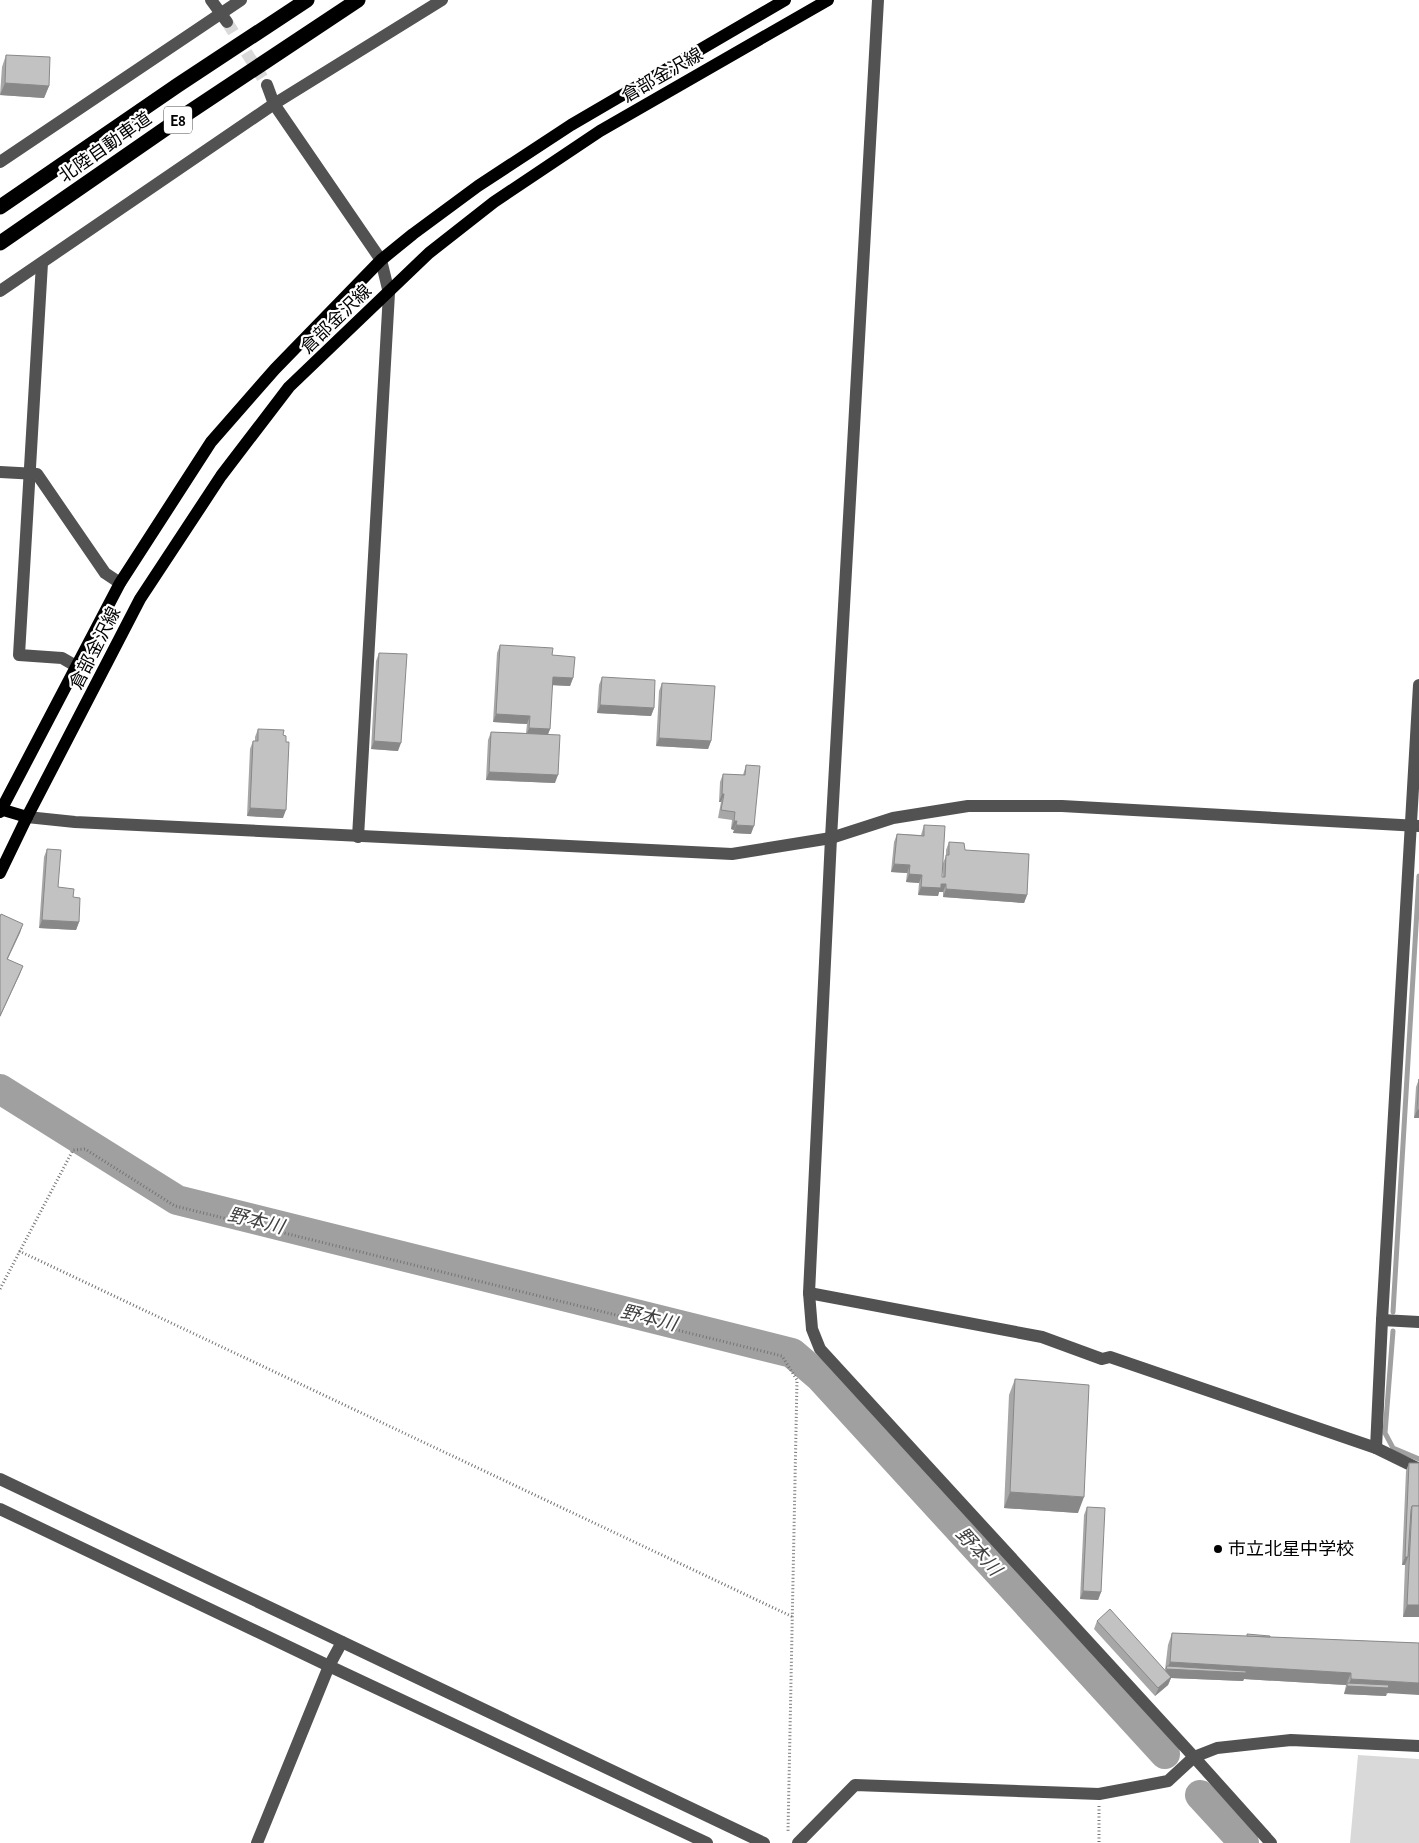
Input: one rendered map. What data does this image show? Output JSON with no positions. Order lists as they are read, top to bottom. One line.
{"streets":{"highway":["E8","北陸自動車道"],"main road":["倉部金沢線"]},"water":["野本川"],"places":["市立北星中学校"]}
